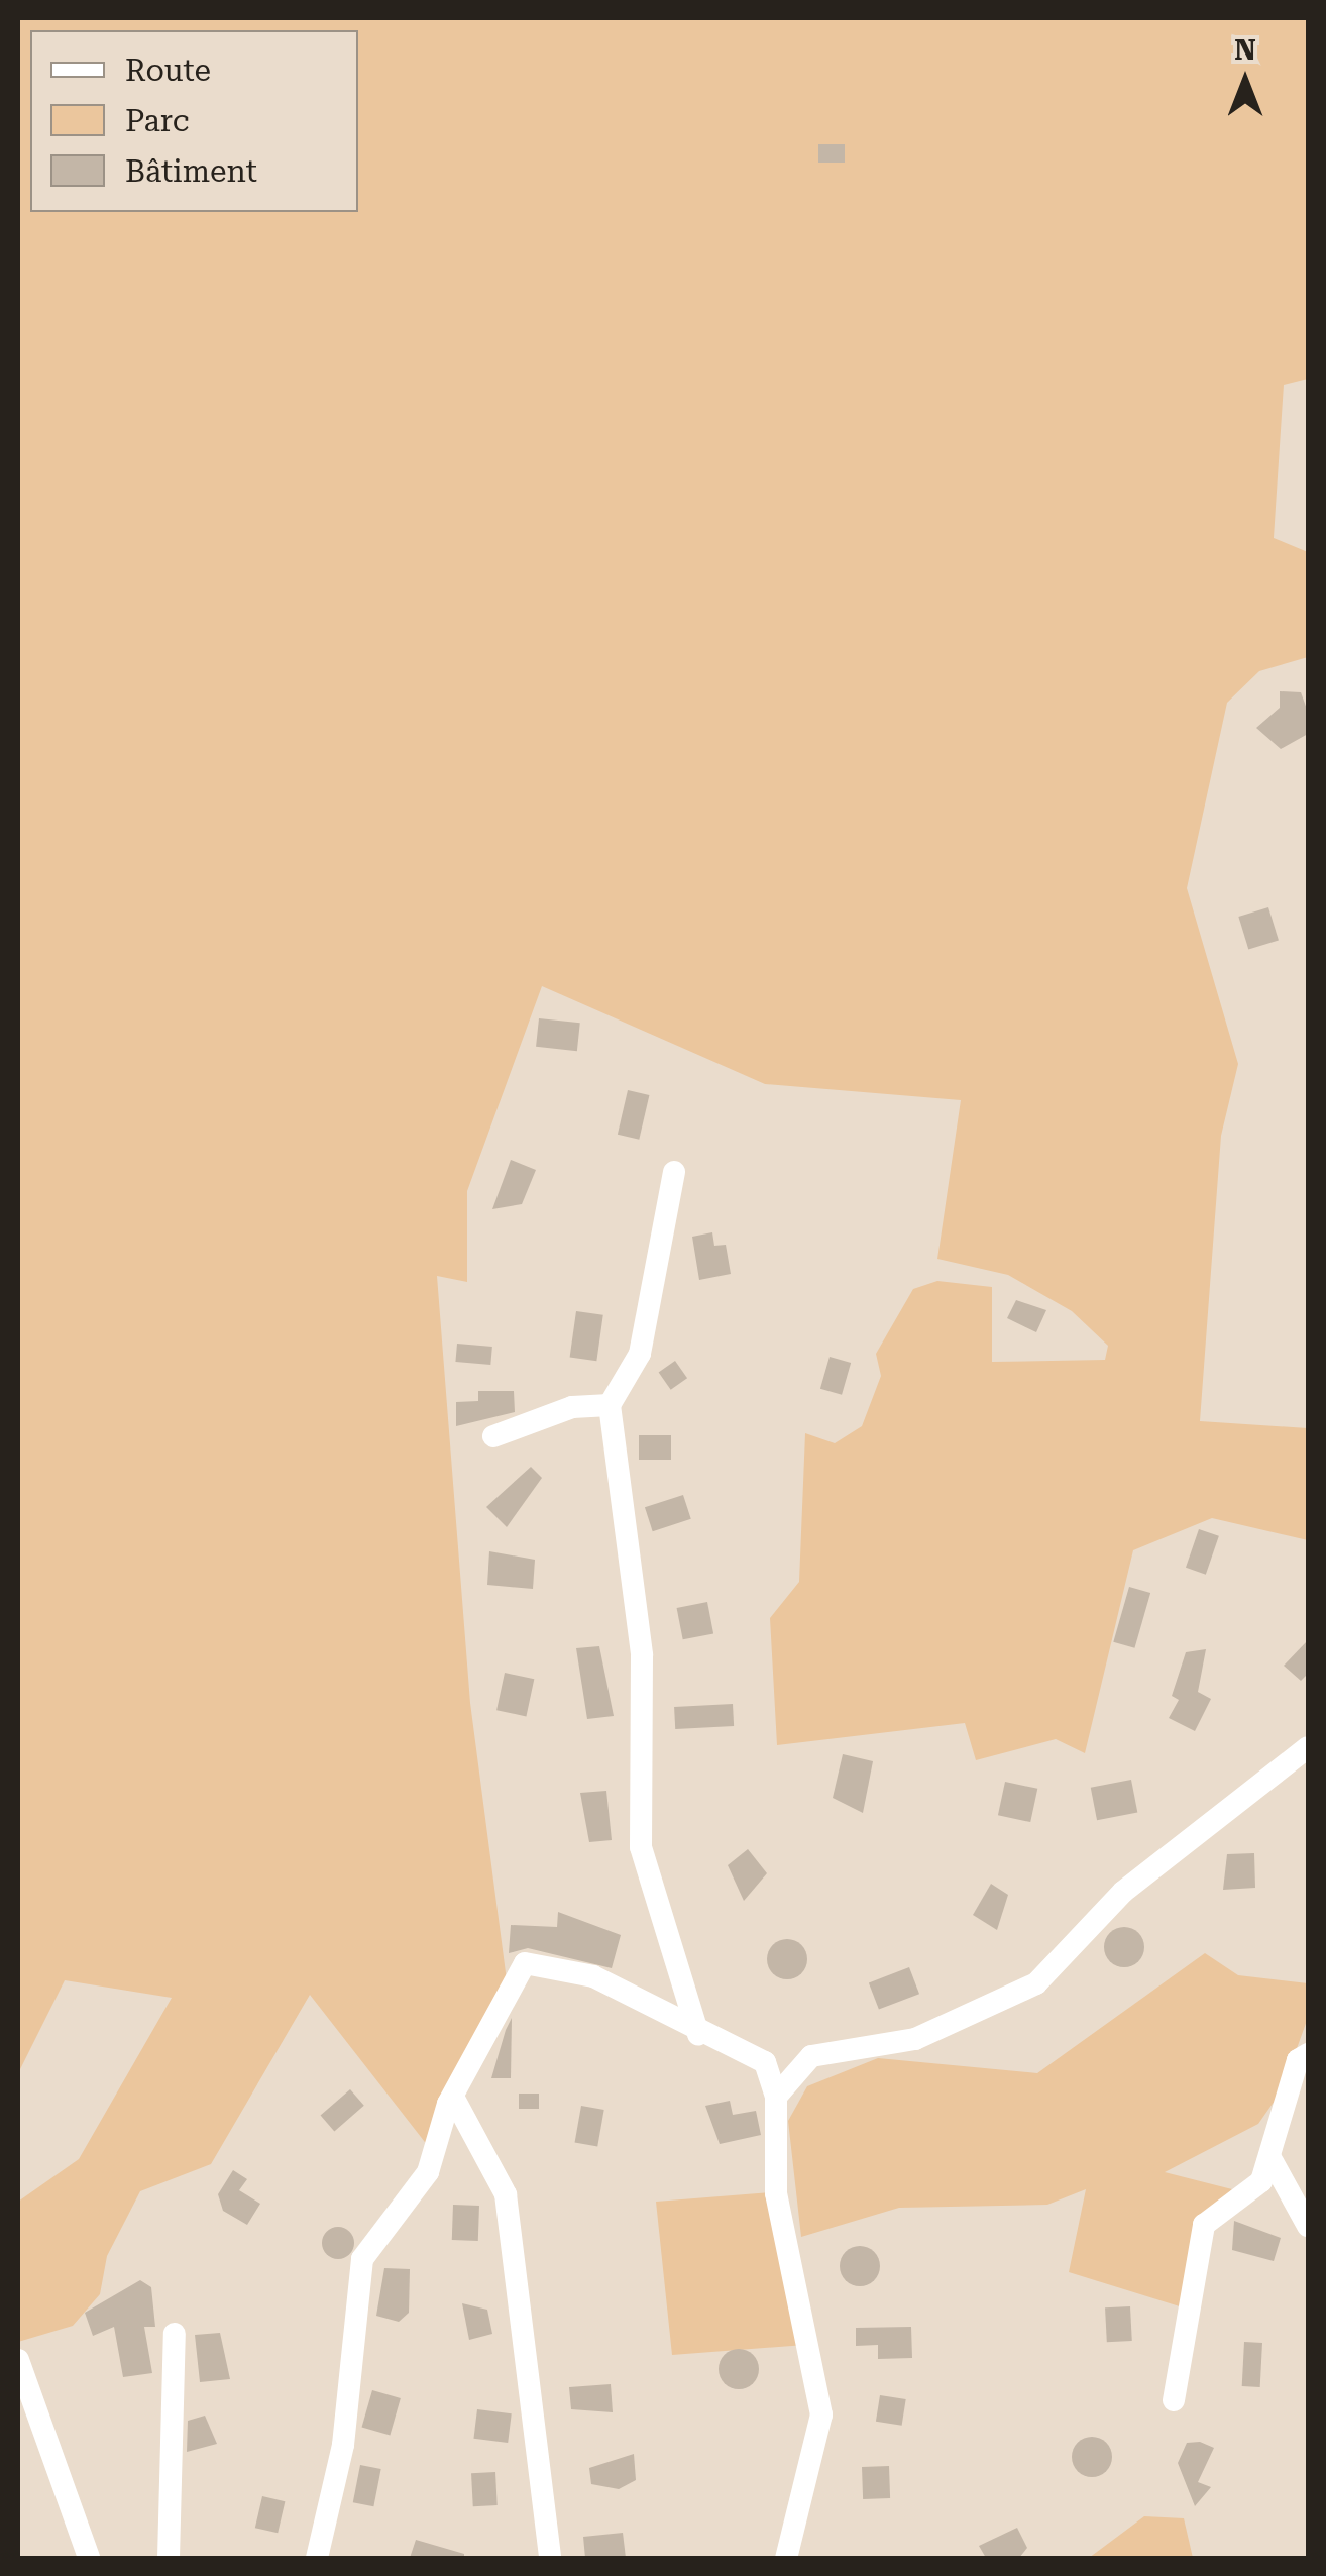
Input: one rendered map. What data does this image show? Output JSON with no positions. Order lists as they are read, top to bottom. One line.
{"legend":["Route","Parc","Bâtiment"],"north":"top"}
